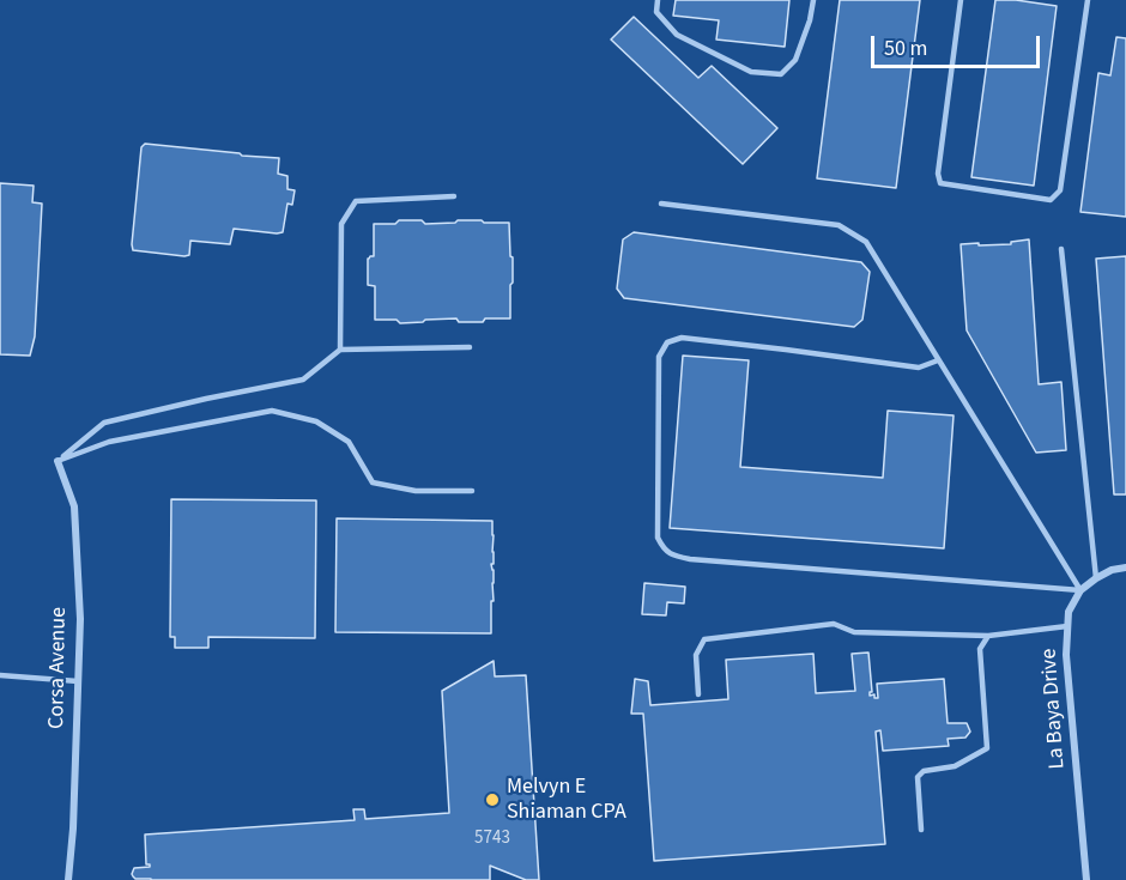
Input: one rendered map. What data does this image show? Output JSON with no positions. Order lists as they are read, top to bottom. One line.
{"streets":{"street":["Corsa Avenue","La Baya Drive"]},"places":["Melvyn E Shiaman CPA"],"house_numbers":["5743"],"scale_bar":"50 m"}
